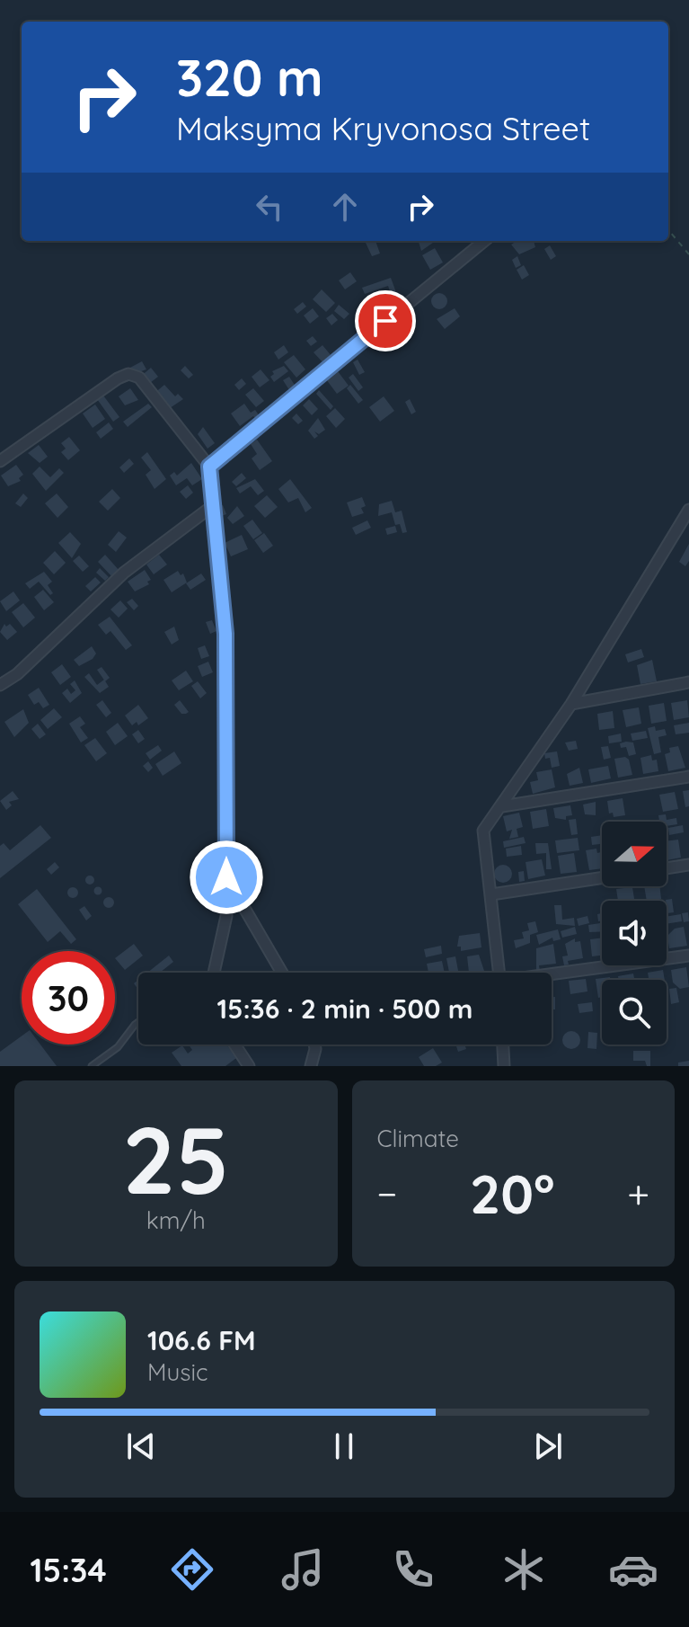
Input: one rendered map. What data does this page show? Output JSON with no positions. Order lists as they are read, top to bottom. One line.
{"north":"right","page":{"turn":["320 m","Maksyma Kryvonosa Street"],"limit":"30","trip":"15:36 · 2 min · 500 m","tile":[["25","km/h"],"Climate"],"heat":["−","20°","+"],"song":["106.6 FM","Music"],"tabs":"15:34"}}
